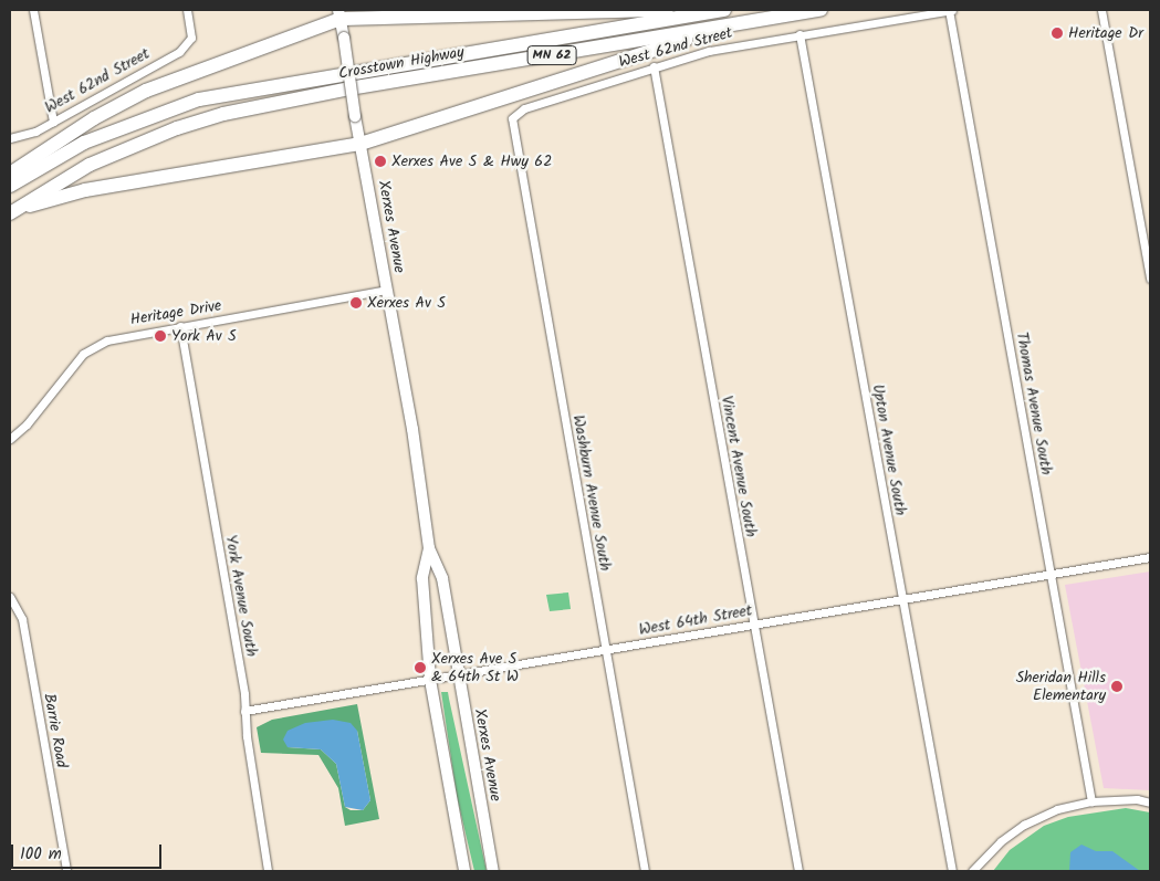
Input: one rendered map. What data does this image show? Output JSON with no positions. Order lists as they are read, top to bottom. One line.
{"streets":{"highway":["MN 62","Crosstown Highway"],"street":["West 62nd Street","Xerxes Avenue","Heritage Drive","Thomas Avenue South","Upton Avenue South","Vincent Avenue South","Washburn Avenue South","York Avenue South","West 64th Street","Barrie Road"]},"crossings":[["West 62nd Street","Thomas Avenue South"],["West 62nd Street","Upton Avenue South"],["West 62nd Street","Vincent Avenue South"],["West 62nd Street","Washburn Avenue South"],["Xerxes Avenue","Heritage Drive"],["Xerxes Avenue","West 64th Street"],["Heritage Drive","York Avenue South"],["Thomas Avenue South","West 64th Street"],["Upton Avenue South","West 64th Street"],["Vincent Avenue South","West 64th Street"],["Washburn Avenue South","West 64th Street"],["York Avenue South","West 64th Street"]],"places":["Heritage Dr","Xerxes Ave S & Hwy 62","Xerxes Av S","York Av S","Xerxes Ave S & 64th St W","Sheridan Hills Elementary"],"scale_bar":"100 m"}
